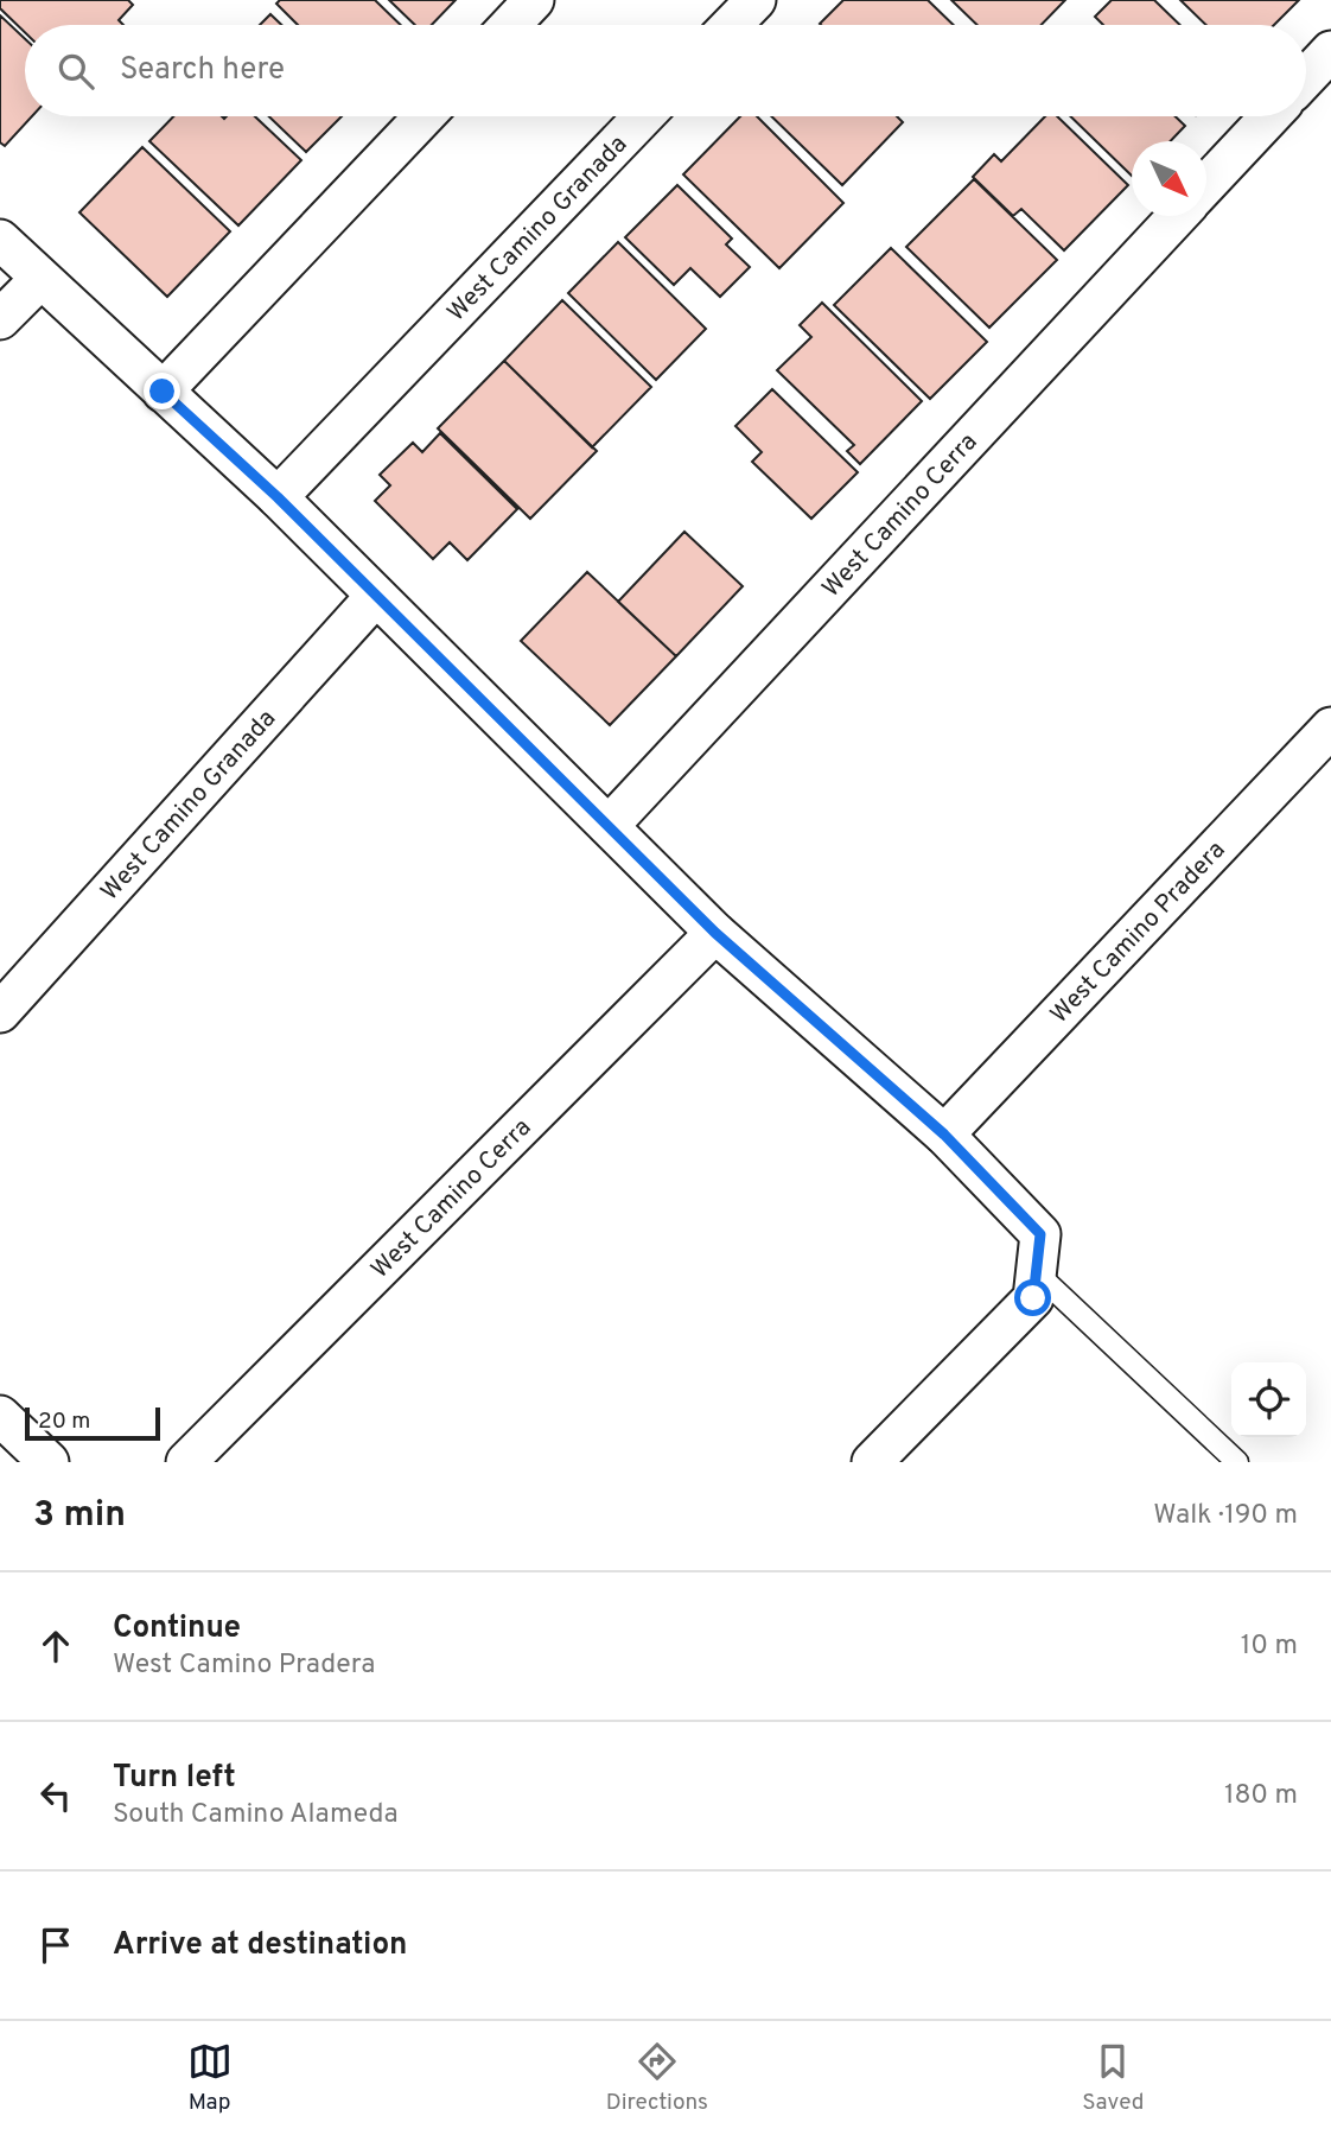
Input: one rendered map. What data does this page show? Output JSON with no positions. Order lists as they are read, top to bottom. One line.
{"streets":{"street":["West Camino Granada","West Camino Cerra","West Camino Pradera"]},"scale_bar":"20 m","north":"bottom right","page":{"search":"Search here","scale":"20 m","heading":["3 min","Walk · 190 m"],"list":[["Continue","West Camino Pradera","10 m"],["Turn left","South Camino Alameda","180 m"],"Arrive at destination"],"nav":["Map","Directions","Saved"]}}
